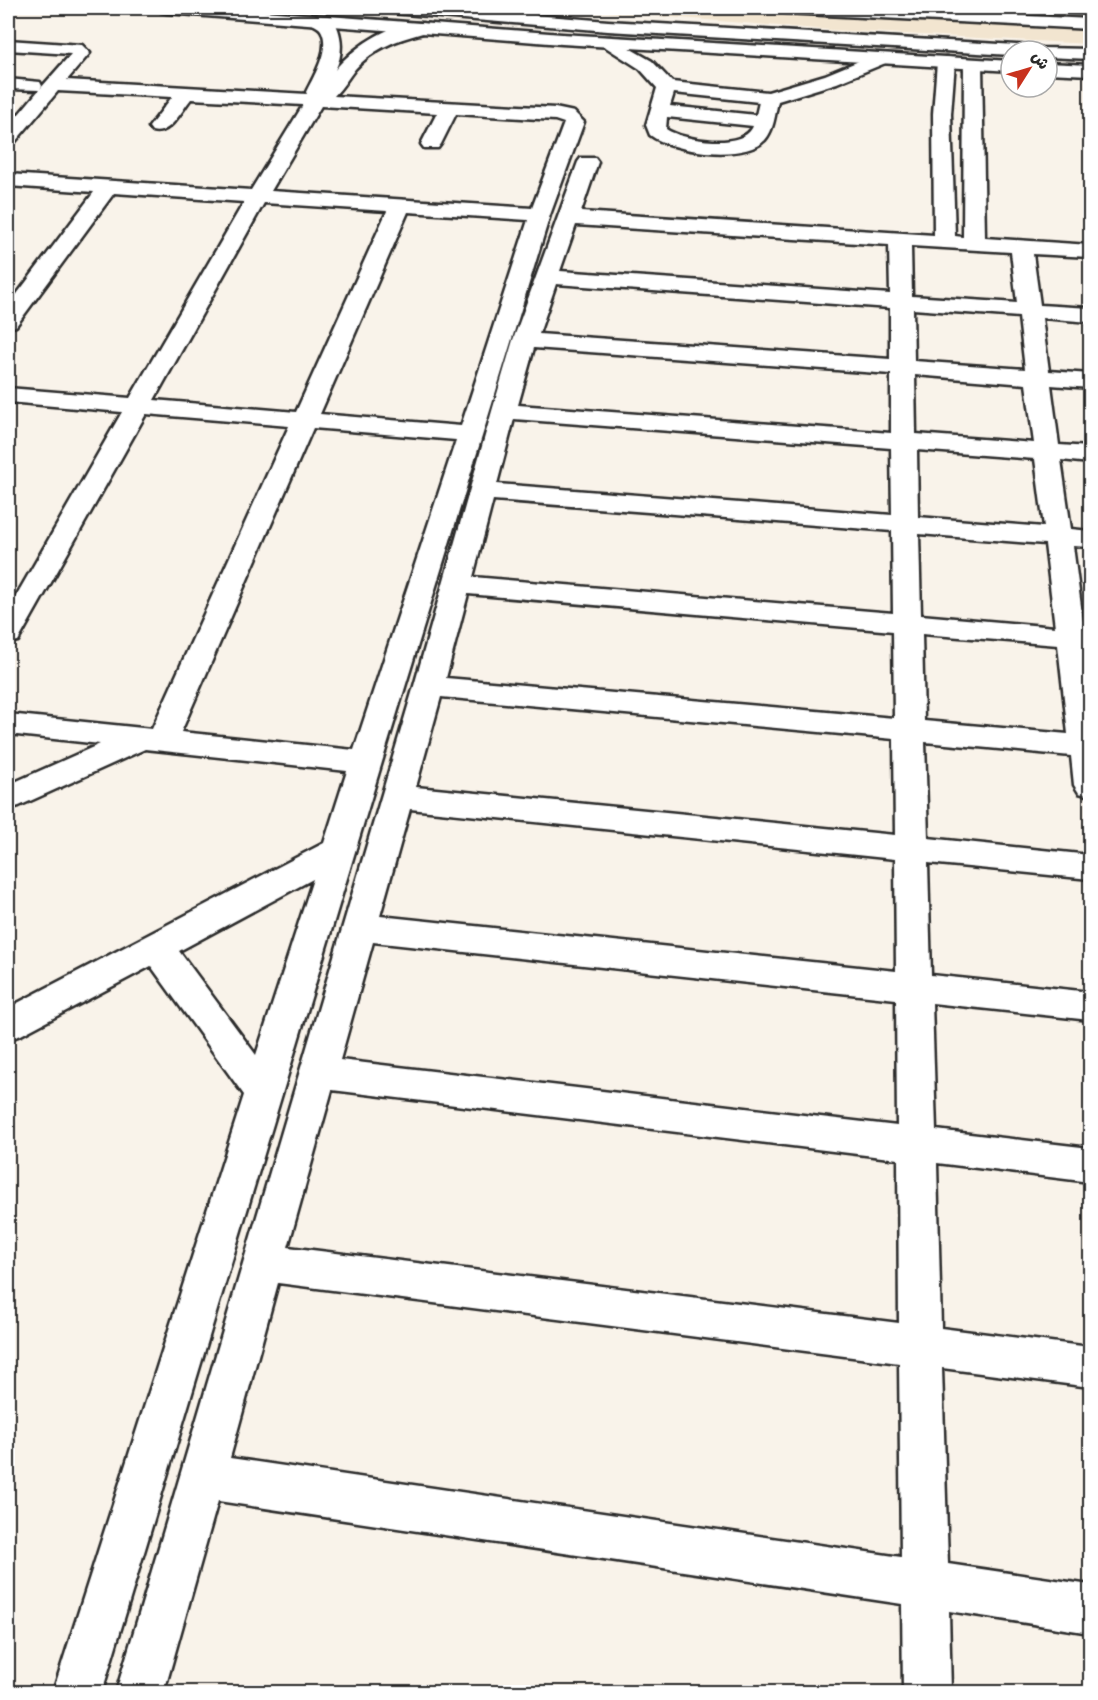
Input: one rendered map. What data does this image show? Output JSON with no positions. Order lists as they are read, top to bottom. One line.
{"north":"top right"}
